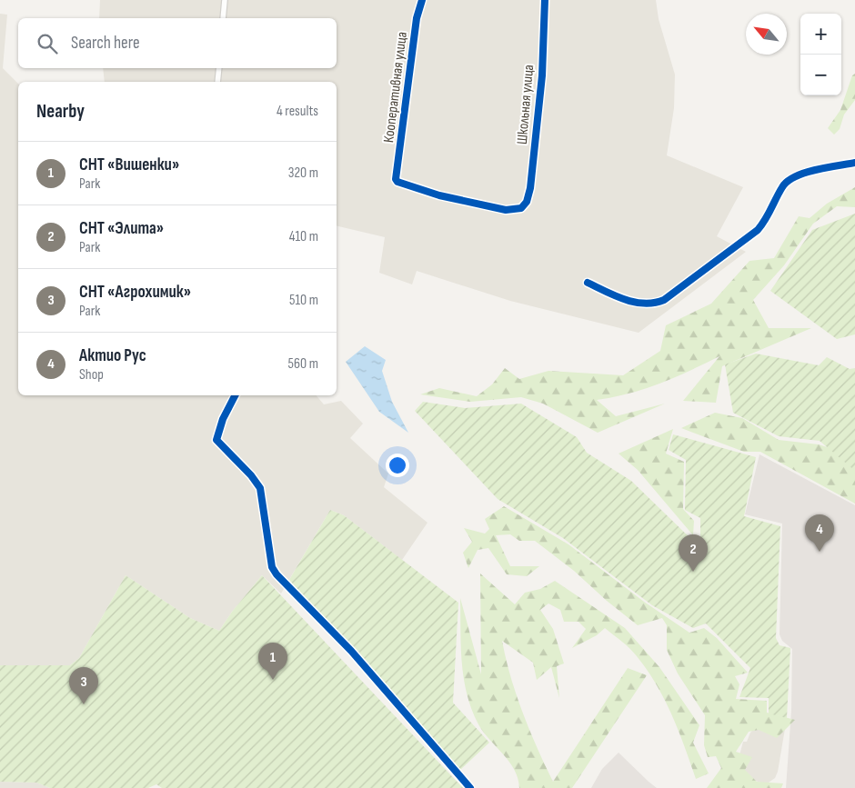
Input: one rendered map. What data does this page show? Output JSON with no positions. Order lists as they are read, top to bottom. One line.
{"streets":{"street":["Кооперативная улица","Школьная улица"]},"crossings":[["Кооперативная улица","Школьная улица"]],"north":"top left","page":{"map_buttons":["+","−"],"search":"Search here","heading":["Nearby","4 results"],"list":[{"mark":"1","name":"СНТ «Вишенки»","note":"Park","value":"320 m"},{"mark":"2","name":"СНТ «Элита»","note":"Park","value":"410 m"},{"mark":"3","name":"СНТ «Агрохимик»","note":"Park","value":"510 m"},{"mark":"4","name":"Актио Рус","note":"Shop","value":"560 m"}],"pins":["4","2","1","3"]}}
